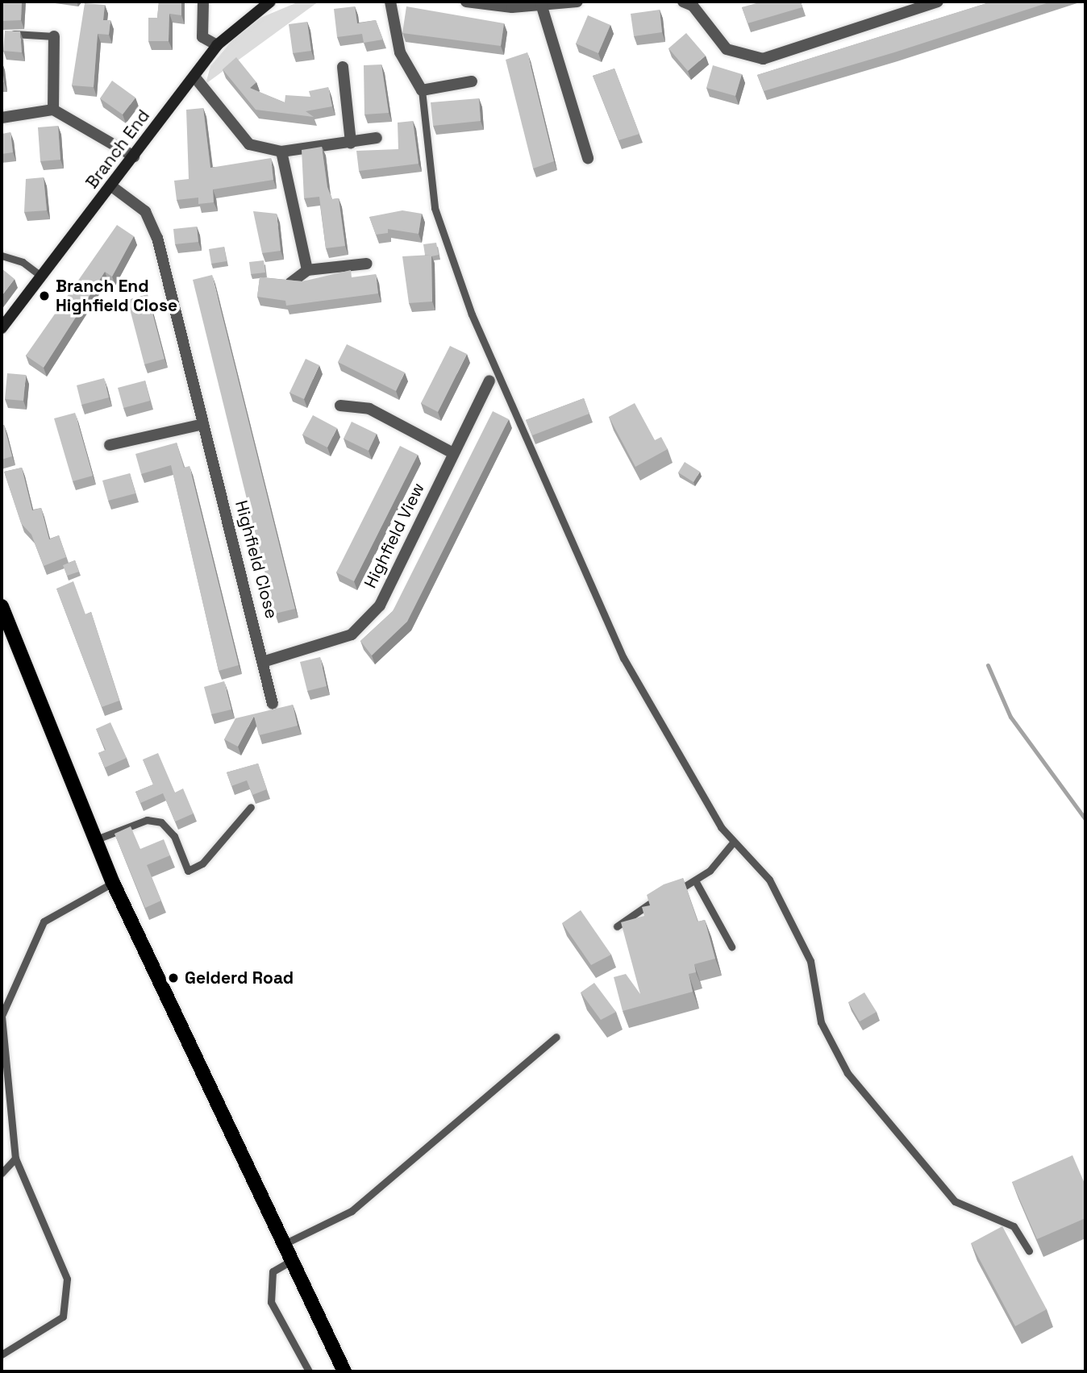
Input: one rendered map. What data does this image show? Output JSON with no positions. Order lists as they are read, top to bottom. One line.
{"streets":{"main road":["Branch End"],"street":["Highfield View","Highfield Close"]},"crossings":[["Branch End","Highfield Close"],["Highfield View","Highfield Close"]],"places":["Branch End Highfield Close","Gelderd Road"]}
